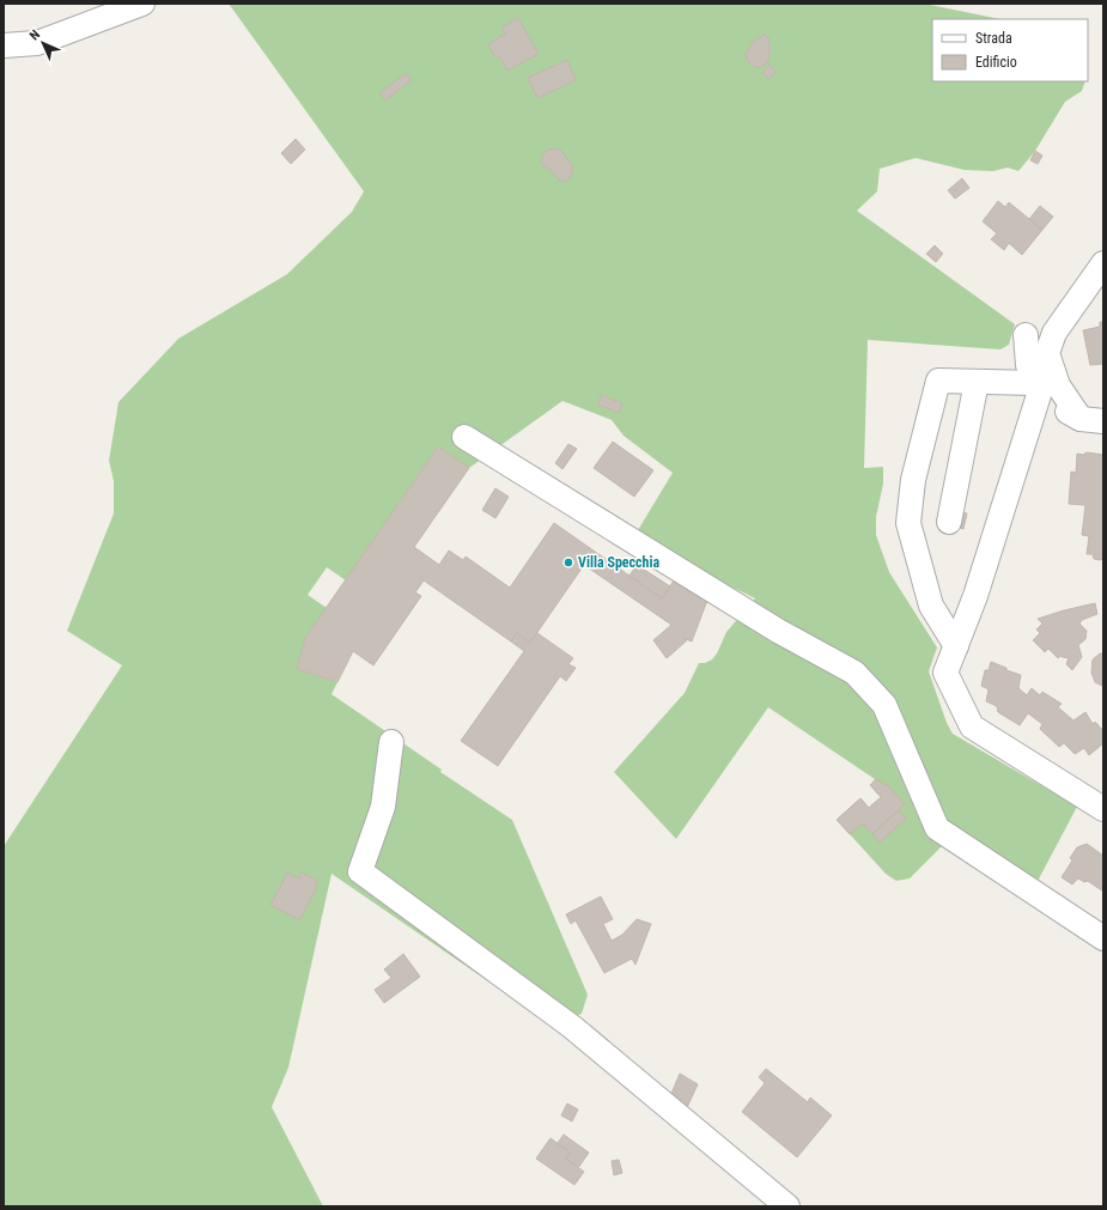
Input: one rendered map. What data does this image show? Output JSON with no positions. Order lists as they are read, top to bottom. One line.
{"places":["Villa Specchia"],"legend":["Strada","Edificio"],"north":"top left"}
